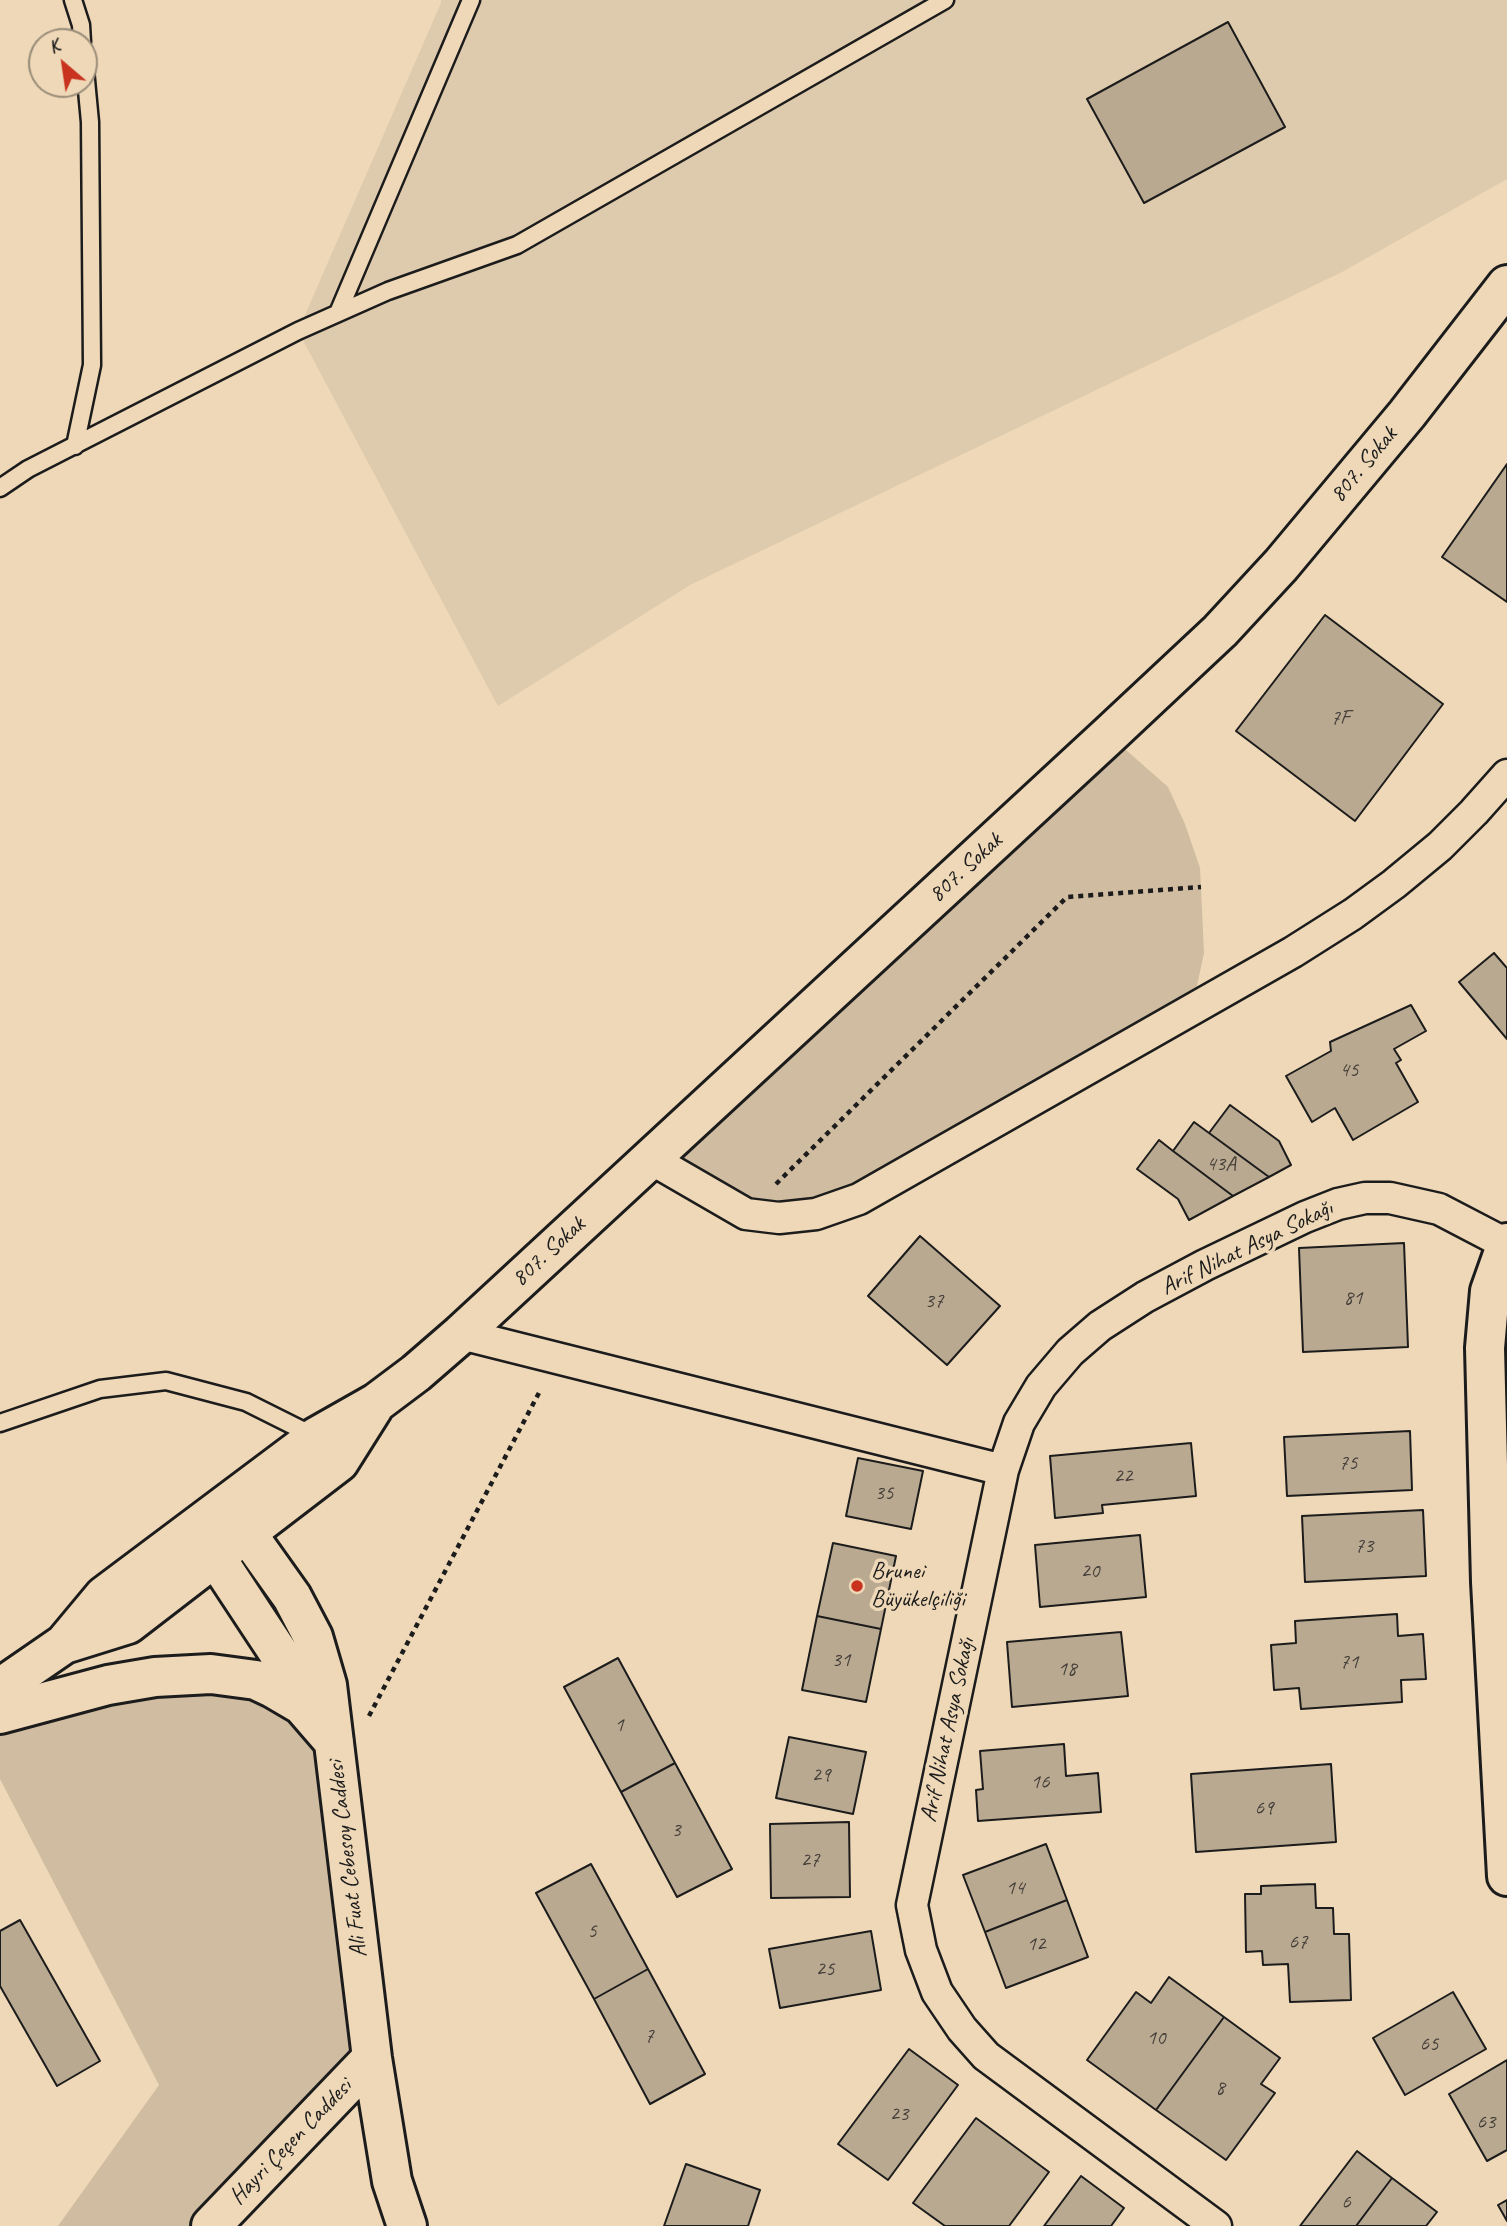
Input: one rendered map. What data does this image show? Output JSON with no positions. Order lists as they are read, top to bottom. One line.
{"streets":{"main road":["807. Sokak","Ali Fuat Cebesoy Caddesi","Hayri Çeçen Caddesi"],"street":["Arif Nihat Asya Sokağı"]},"crossings":[["807. Sokak","Ali Fuat Cebesoy Caddesi"],["Ali Fuat Cebesoy Caddesi","Hayri Çeçen Caddesi"]],"places":["Brunei Büyükelçiliği"],"house_numbers":["7F","45","43A","81","37","75","22","35","73","20","31","71","18","1","29","16","69","3","27","14","5","67","12","25","7","10","65","8","23","63","6"],"north":"top left"}
